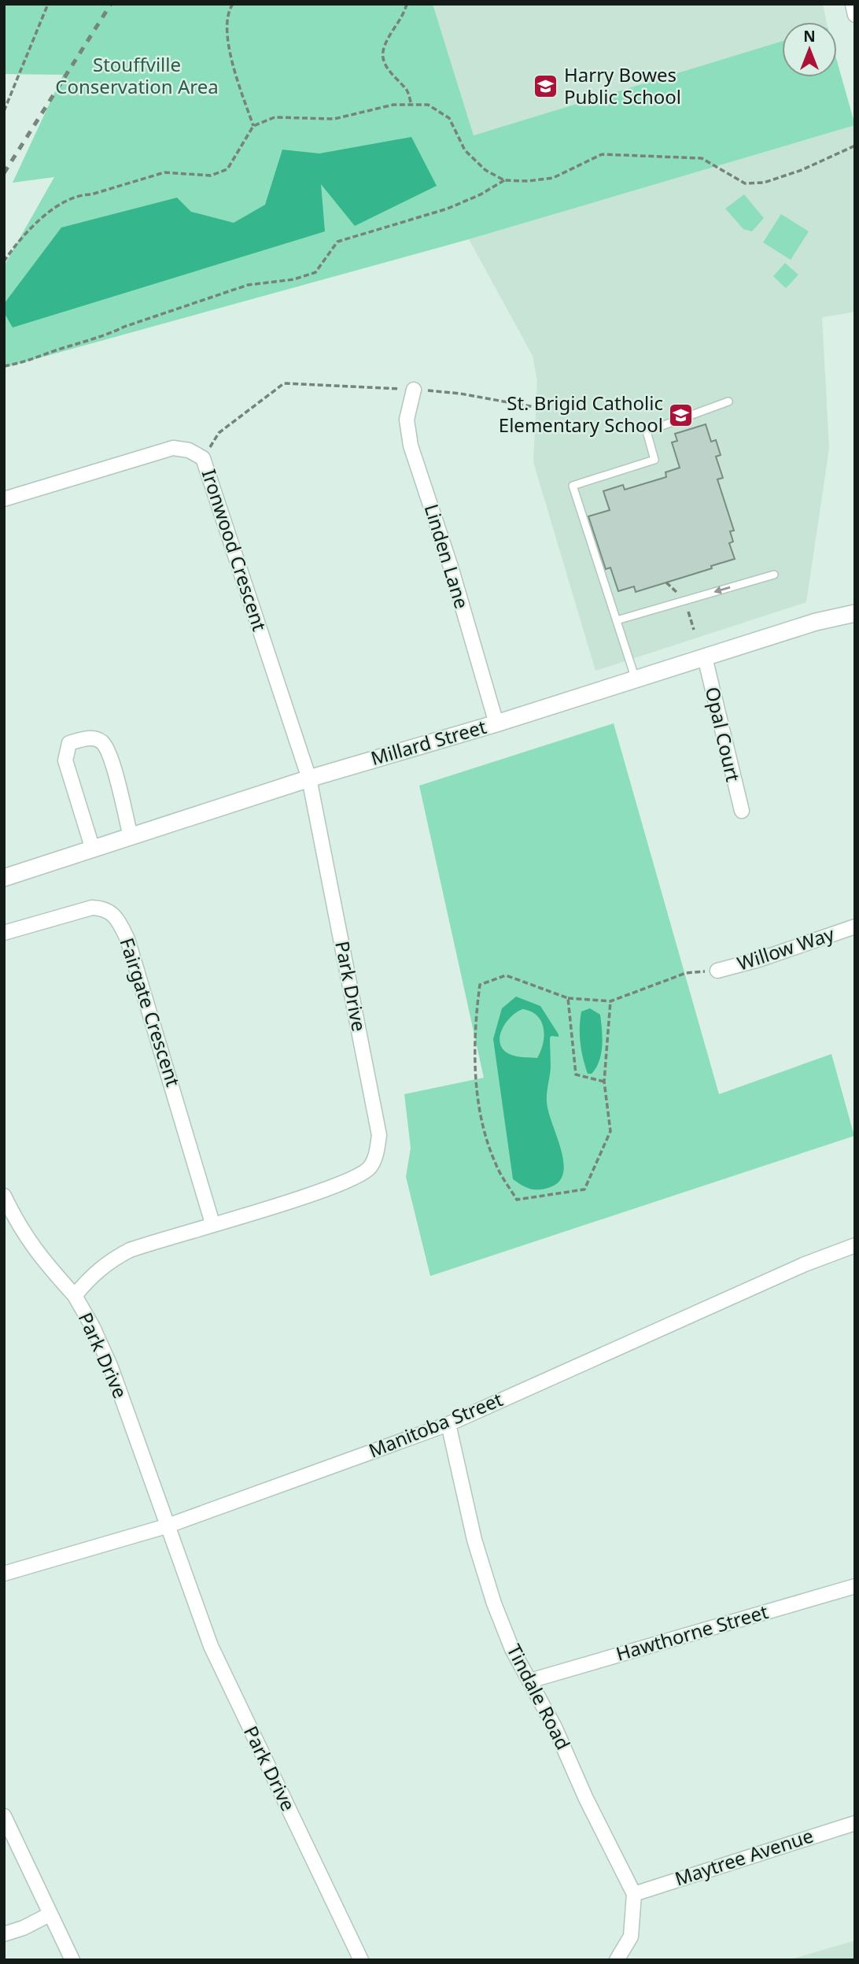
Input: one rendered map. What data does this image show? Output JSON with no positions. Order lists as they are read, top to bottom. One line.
{"streets":{"street":["Ironwood Crescent","Linden Lane","Opal Court","Millard Street","Willow Way","Park Drive","Fairgate Crescent","Manitoba Street","Hawthorne Street","Tindale Road","Maytree Avenue"]},"crossings":[["Ironwood Crescent","Millard Street"],["Ironwood Crescent","Park Drive"],["Linden Lane","Millard Street"],["Opal Court","Millard Street"],["Millard Street","Park Drive"],["Park Drive","Fairgate Crescent"],["Park Drive","Manitoba Street"],["Manitoba Street","Tindale Road"],["Hawthorne Street","Tindale Road"],["Tindale Road","Maytree Avenue"]],"parks":["Stouffville Conservation Area"],"places":{"school or university":["Harry Bowes Public School","St. Brigid Catholic Elementary School"]},"north":"top"}
